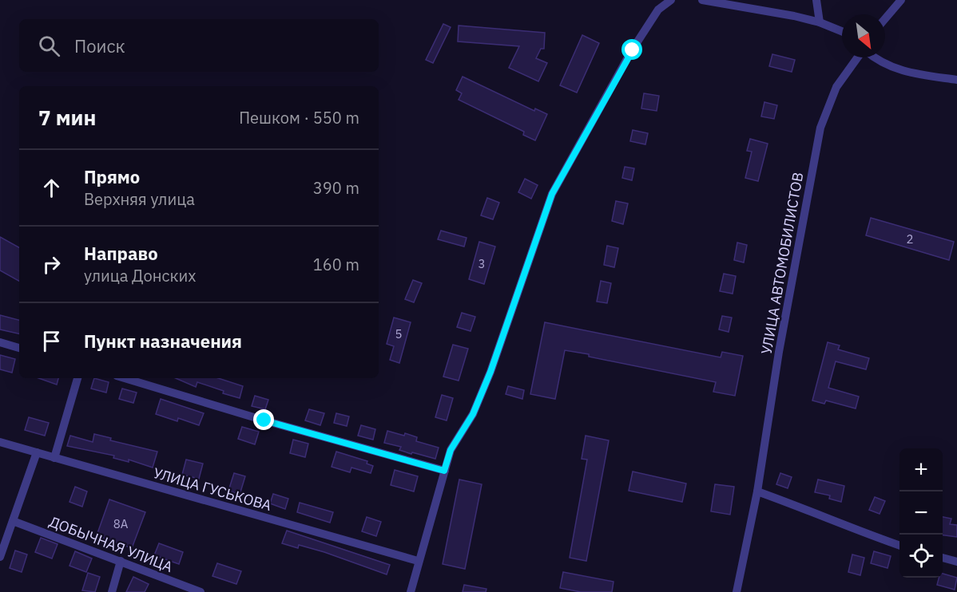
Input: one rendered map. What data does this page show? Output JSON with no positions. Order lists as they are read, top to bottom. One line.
{"streets":{"street":["УЛИЦА АВТОМОБИЛИСТОВ","УЛИЦА ГУСЬКОВА","ДОБЫЧНАЯ УЛИЦА"]},"house_numbers":["2","3","5","8А"],"north":"bottom right","page":{"search":"Поиск","heading":["7 мин","Пешком · 550 m"],"list":[["Прямо","Верхняя улица","390 m"],["Направо","улица Донских","160 m"],"Пункт назначения"],"map_buttons":["+","−"]}}
